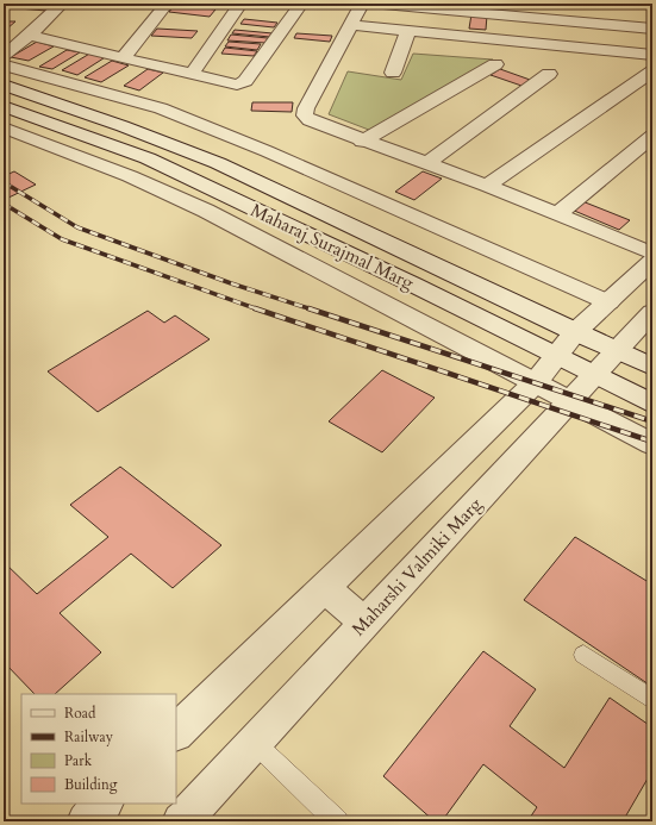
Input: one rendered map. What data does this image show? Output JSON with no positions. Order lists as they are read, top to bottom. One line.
{"streets":{"street":["Maharaj Surajmal Marg","Maharshi Valmiki Marg"]},"crossings":[["Maharaj Surajmal Marg","Maharshi Valmiki Marg"]],"legend":["Road","Railway","Park","Building"]}
